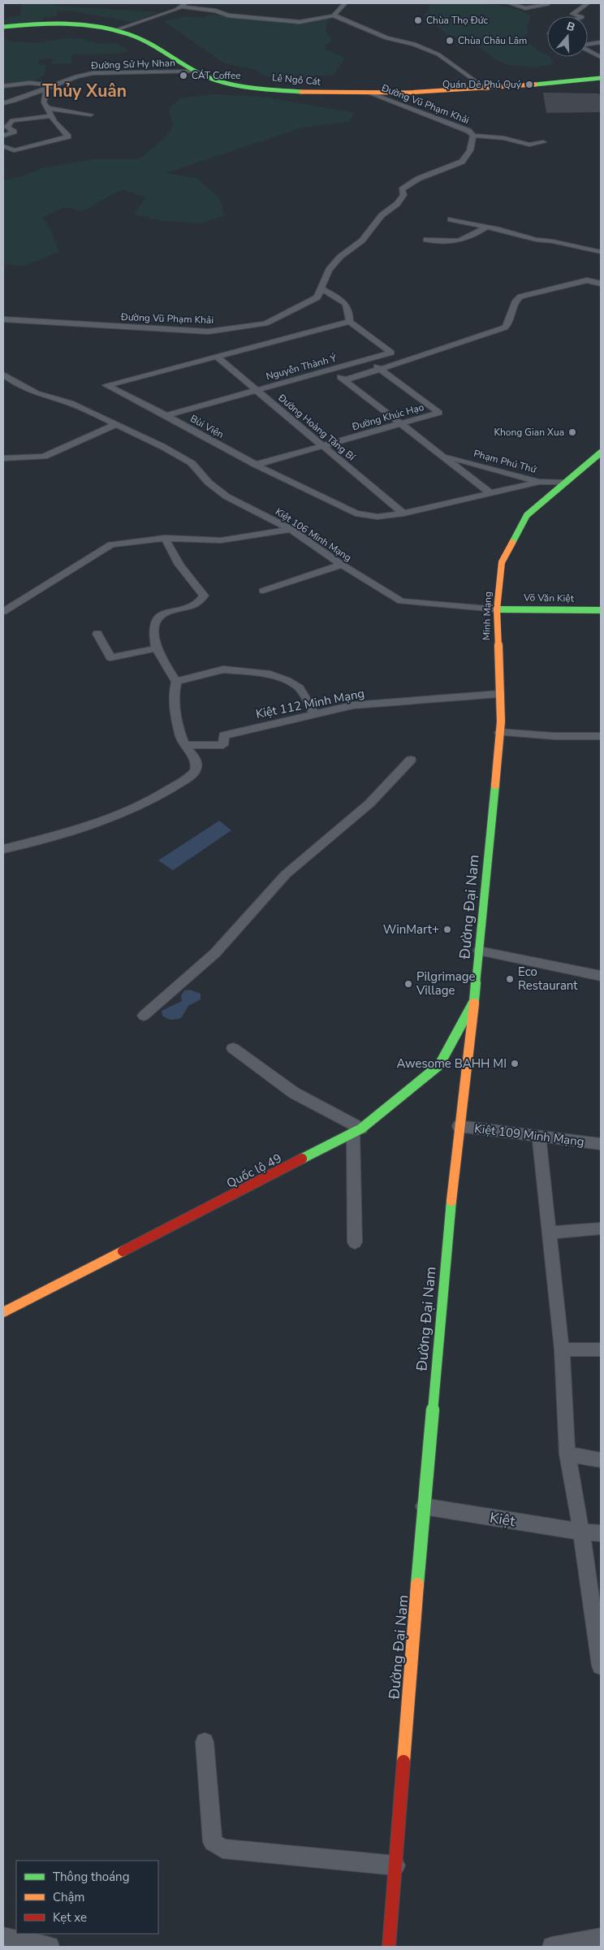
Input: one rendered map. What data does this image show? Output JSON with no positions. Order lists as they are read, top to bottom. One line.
{"streets":{"main road":["Lê Ngô Cát","Võ Văn Kiệt","Minh Mạng","Đường Đại Nam","Quốc lộ 49"],"street":["Đường Sử Hy Nhan","Đường Vũ Phạm Khải","Nguyễn Thành Ý","Đường Khúc Hạo","Bùi Viện","Đường Hoàng Tăng Bí","Phạm Phú Thứ","Kiệt 106 Minh Mạng","Kiệt 112 Minh Mạng","Kiệt 109 Minh Mạng","Kiệt"]},"crossings":[["Đường Sử Hy Nhan","Lê Ngô Cát"],["Lê Ngô Cát","Đường Vũ Phạm Khải"],["Nguyễn Thành Ý","Đường Khúc Hạo"],["Nguyễn Thành Ý","Bùi Viện"],["Nguyễn Thành Ý","Đường Hoàng Tăng Bí"],["Nguyễn Thành Ý","Phạm Phú Thứ"],["Đường Khúc Hạo","Bùi Viện"],["Đường Khúc Hạo","Đường Hoàng Tăng Bí"],["Đường Khúc Hạo","Phạm Phú Thứ"],["Bùi Viện","Đường Hoàng Tăng Bí"],["Bùi Viện","Phạm Phú Thứ"],["Phạm Phú Thứ","Minh Mạng"],["Kiệt 106 Minh Mạng","Võ Văn Kiệt"],["Kiệt 106 Minh Mạng","Minh Mạng"],["Võ Văn Kiệt","Minh Mạng"],["Minh Mạng","Kiệt 112 Minh Mạng"],["Minh Mạng","Đường Đại Nam"],["Kiệt 112 Minh Mạng","Đường Đại Nam"],["Đường Đại Nam","Kiệt 109 Minh Mạng"],["Đường Đại Nam","Quốc lộ 49"],["Đường Đại Nam","Kiệt"]],"districts":["Thủy Xuân"],"places":["Chùa Thọ Đức","Chùa Châu Lâm","CÁT Coffee","Quán Dê Phú Quý","Khong Gian Xua","WinMart+","Eco Restaurant","Pilgrimage Village","Awesome BAHH MI"],"legend":["Thông thoáng","Chậm","Kẹt xe"],"north":"top"}
